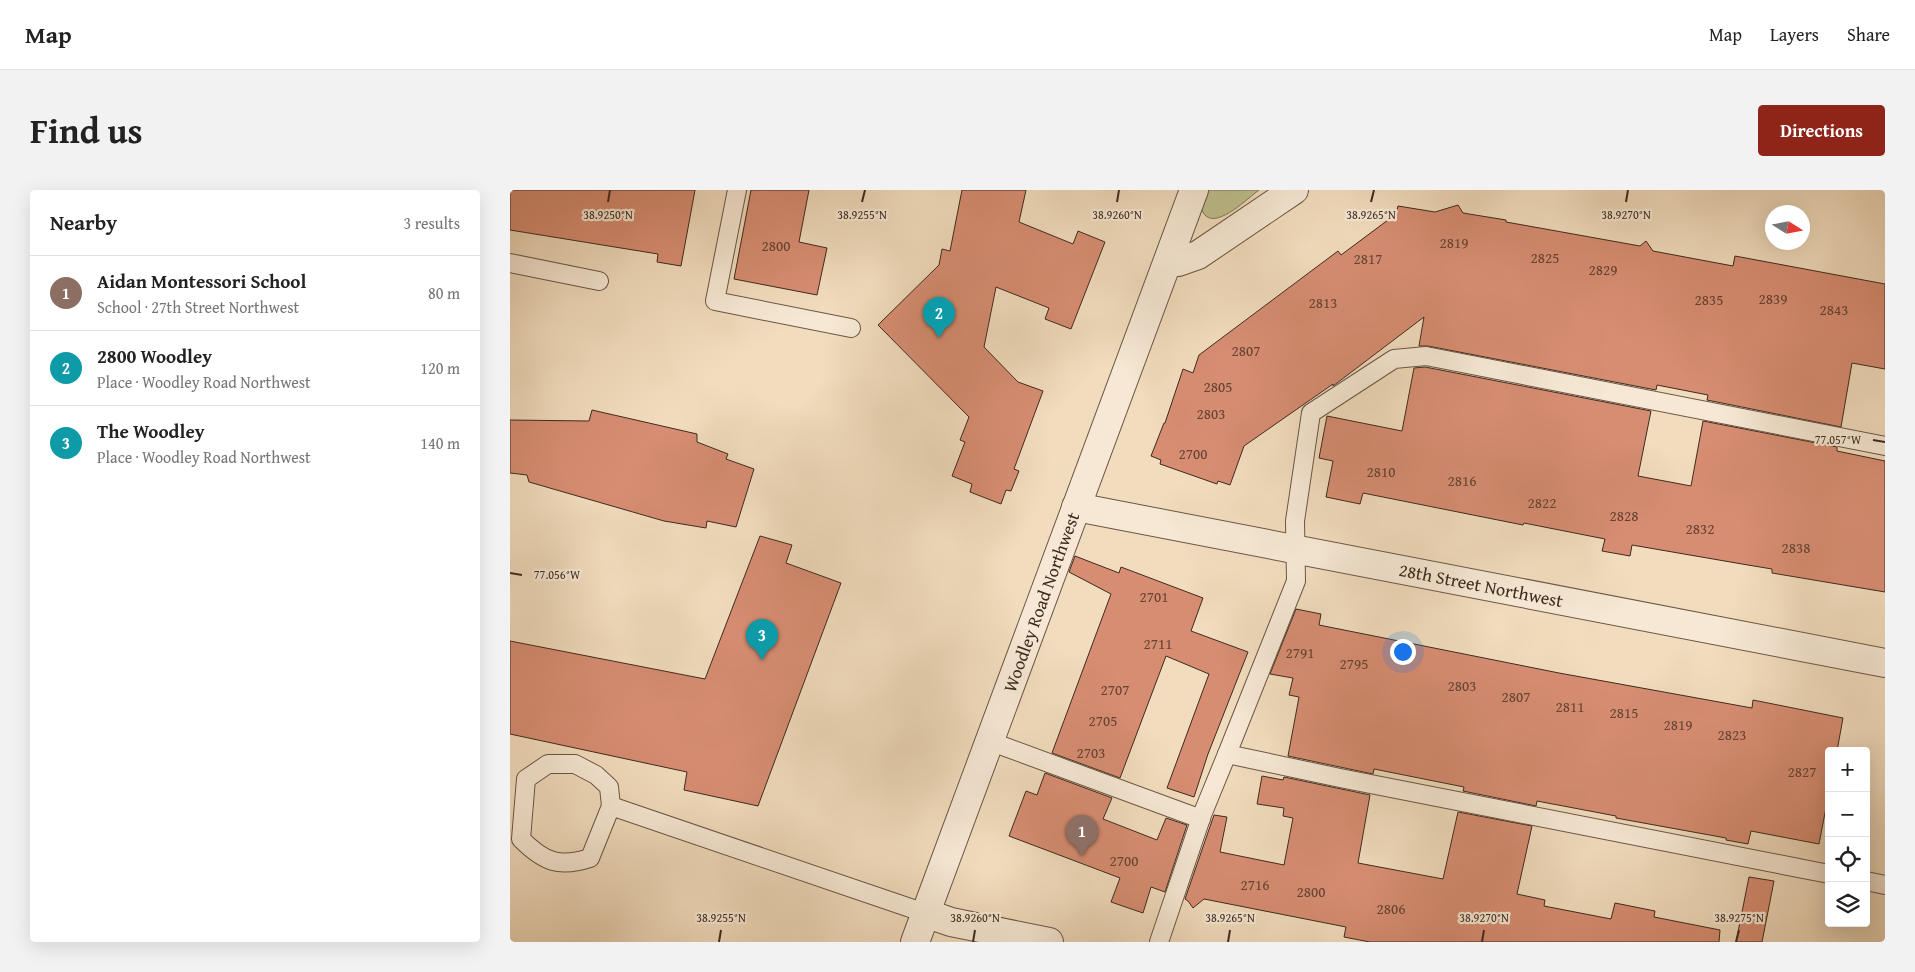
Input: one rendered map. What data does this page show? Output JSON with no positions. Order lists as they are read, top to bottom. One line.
{"streets":{"street":["28th Street Northwest","Woodley Road Northwest"]},"crossings":[["28th Street Northwest","Woodley Road Northwest"]],"house_numbers":["2819","2800","2825","2817","2829","2839","2835","2813","2843","2807","2805","2803","2700","2810","2816","2822","2828","2832","2838","2701","2711","2791","2795","2803","2707","2807","2811","2815","2705","2819","2823","2703","2827","2700","2716","2800","2806"],"north":"right","page":{"header":"Map","nav":["Map","Layers","Share"],"title":"Find us","buttons":"Directions","heading":["Nearby","3 results"],"list":[{"mark":"1","name":"Aidan Montessori School","note":"School · 27th Street Northwest","value":"80 m"},{"mark":"2","name":"2800 Woodley","note":"Place · Woodley Road Northwest","value":"120 m"},{"mark":"3","name":"The Woodley","note":"Place · Woodley Road Northwest","value":"140 m"}],"pins":["2","3","1"],"map_buttons":["+","−"]},"coordinates":["38.9250°N","38.9255°N","38.9260°N","38.9265°N","38.9270°N","77.057°W","77.056°W","38.9275°N"]}
